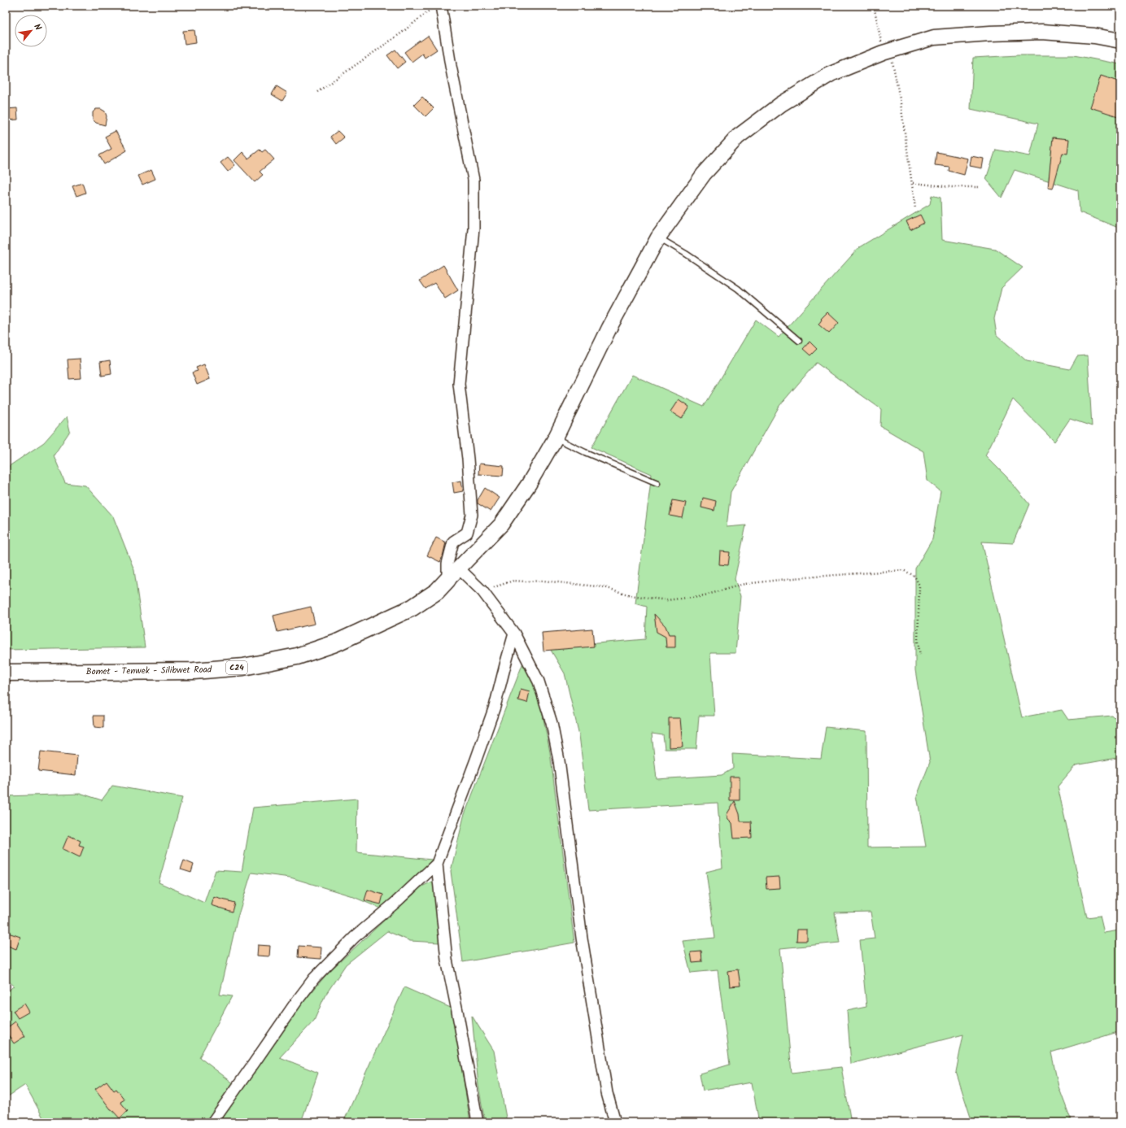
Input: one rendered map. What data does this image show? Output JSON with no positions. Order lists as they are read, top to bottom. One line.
{"streets":{"main road":["C24","Bomet - Tenwek - Silibwet Road"]},"crossings":[["C24","Bomet - Tenwek - Silibwet Road"]],"north":"top right"}
